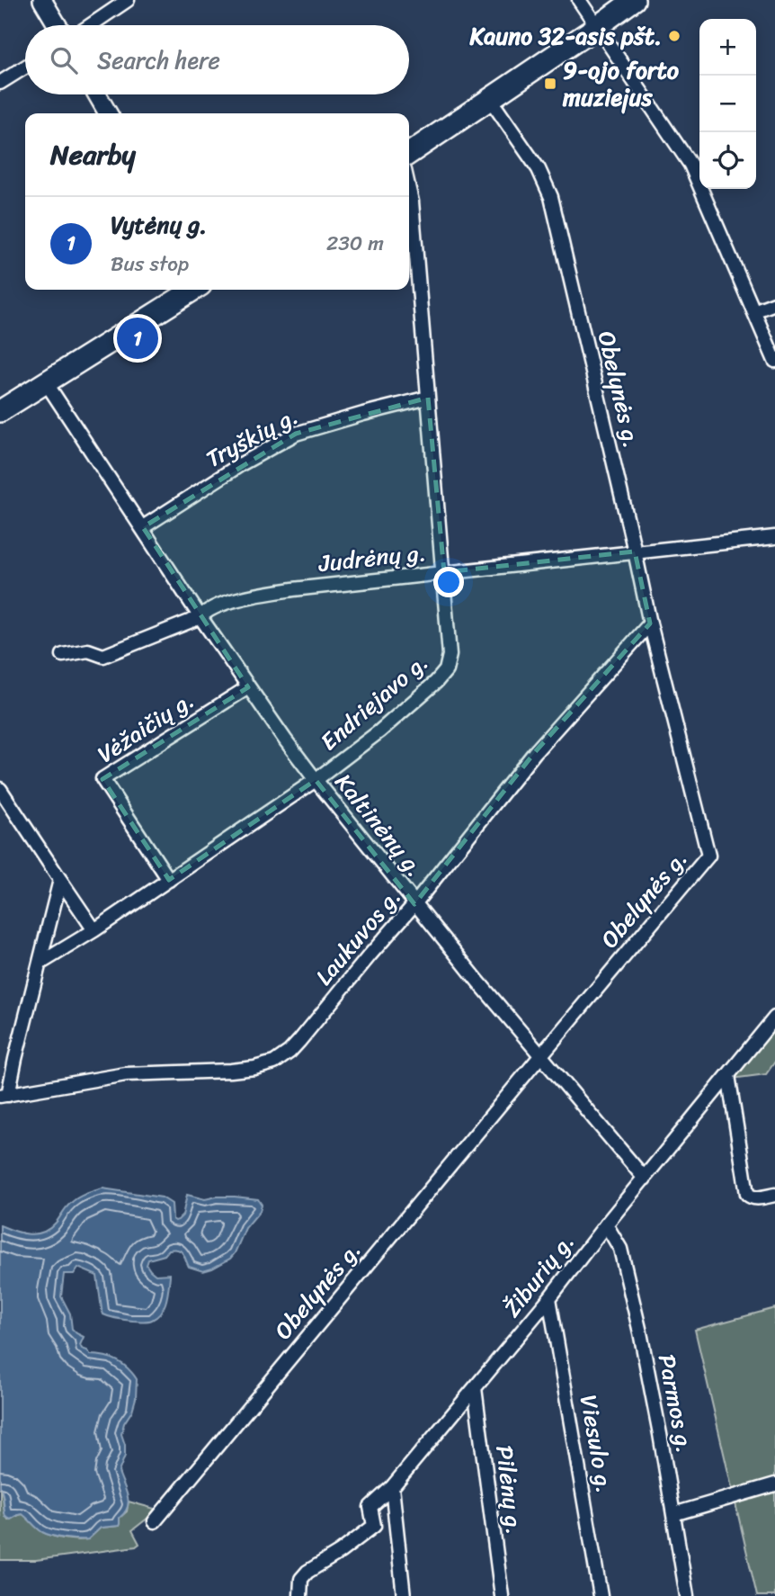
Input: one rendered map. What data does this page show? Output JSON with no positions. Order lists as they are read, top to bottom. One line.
{"streets":{"street":["Obelynės g.","Tryškių g.","Judrėnų g.","Endriejavo g.","Vėžaičių g.","Kaltinėnų g.","Laukuvos g.","Žiburių g.","Parmos g.","Viesulo g.","Pilėnų g."]},"crossings":[["Obelynės g.","Judrėnų g."],["Obelynės g.","Kaltinėnų g."],["Obelynės g.","Laukuvos g."],["Tryškių g.","Endriejavo g."],["Tryškių g.","Kaltinėnų g."],["Judrėnų g.","Endriejavo g."],["Judrėnų g.","Kaltinėnų g."],["Endriejavo g.","Vėžaičių g."],["Endriejavo g.","Kaltinėnų g."],["Vėžaičių g.","Kaltinėnų g."],["Kaltinėnų g.","Laukuvos g."],["Kaltinėnų g.","Žiburių g."],["Žiburių g.","Parmos g."],["Žiburių g.","Viesulo g."],["Žiburių g.","Pilėnų g."]],"places":{"other":["Kauno 32-asis pšt."],"transit":["9-ojo forto muziejus"]},"page":{"map_buttons":["+","−"],"search":"Search here","heading":"Nearby","list":[{"mark":"1","name":"Vytėnų g.","note":"Bus stop","value":"230 m"}],"pins":"1"}}
